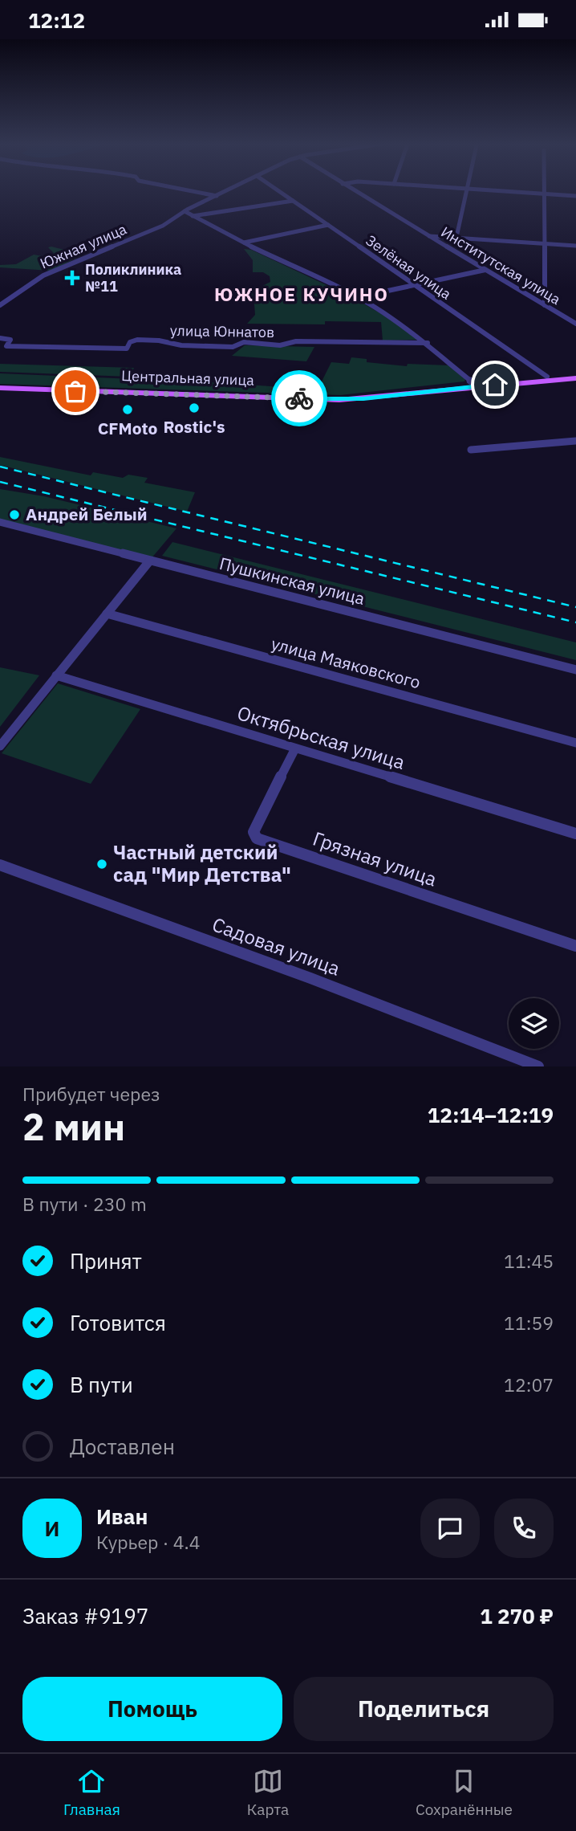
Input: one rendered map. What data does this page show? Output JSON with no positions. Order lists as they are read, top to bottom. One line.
{"streets":{"main road":["Центральная улица"],"street":["Южная улица","Институтская улица","Зелёная улица","улица Юннатов","Пушкинская улица","улица Маяковского","Октябрьская улица","Грязная улица","Садовая улица"]},"crossings":[["Зелёная улица","Центральная улица"],["Октябрьская улица","Грязная улица"]],"districts":["ЮЖНОЕ КУЧИНО"],"places":{"health":["Поликлиника №11"],"other":["Rostic's","CFMoto","Андрей Белый","Частный детский сад \"Мир Детства\""]},"page":{"status":"12:12","heading":["2 мин","Прибудет через","12:14–12:19"],"panel":["Иван","Курьер · 4.4","Заказ #9197","1 270 ₽"],"bar":"В пути · 230 m","list":[["Принят","11:45"],["Готовится","11:59"],["В пути","12:07"],"Доставлен"],"round":"И","buttons":["Помощь","Поделиться"],"tabs":["Главная","Карта","Сохранённые"]}}
